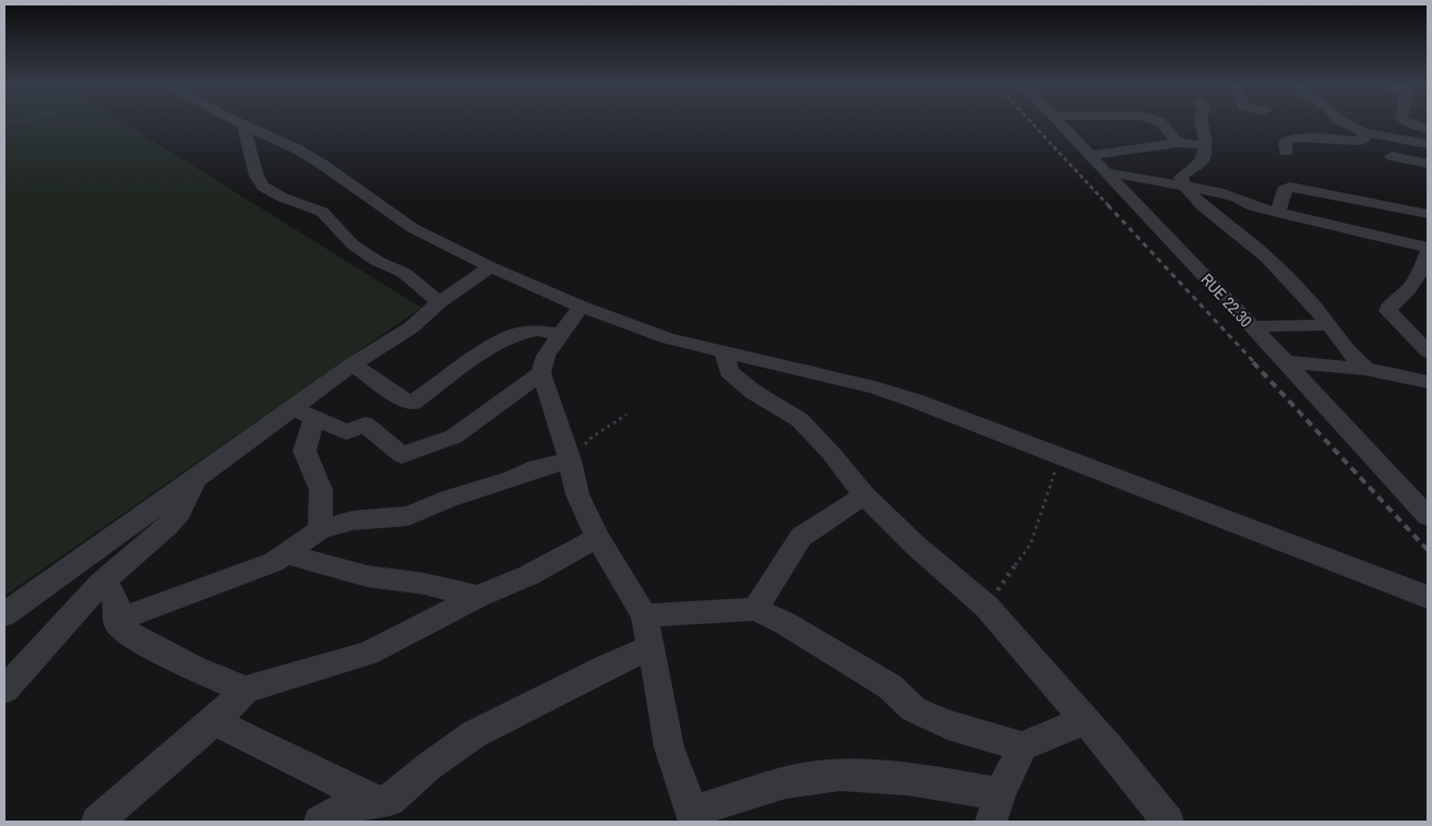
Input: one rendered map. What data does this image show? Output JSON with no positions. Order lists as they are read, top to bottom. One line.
{"streets":{"street":["RUE 22.30"]}}
